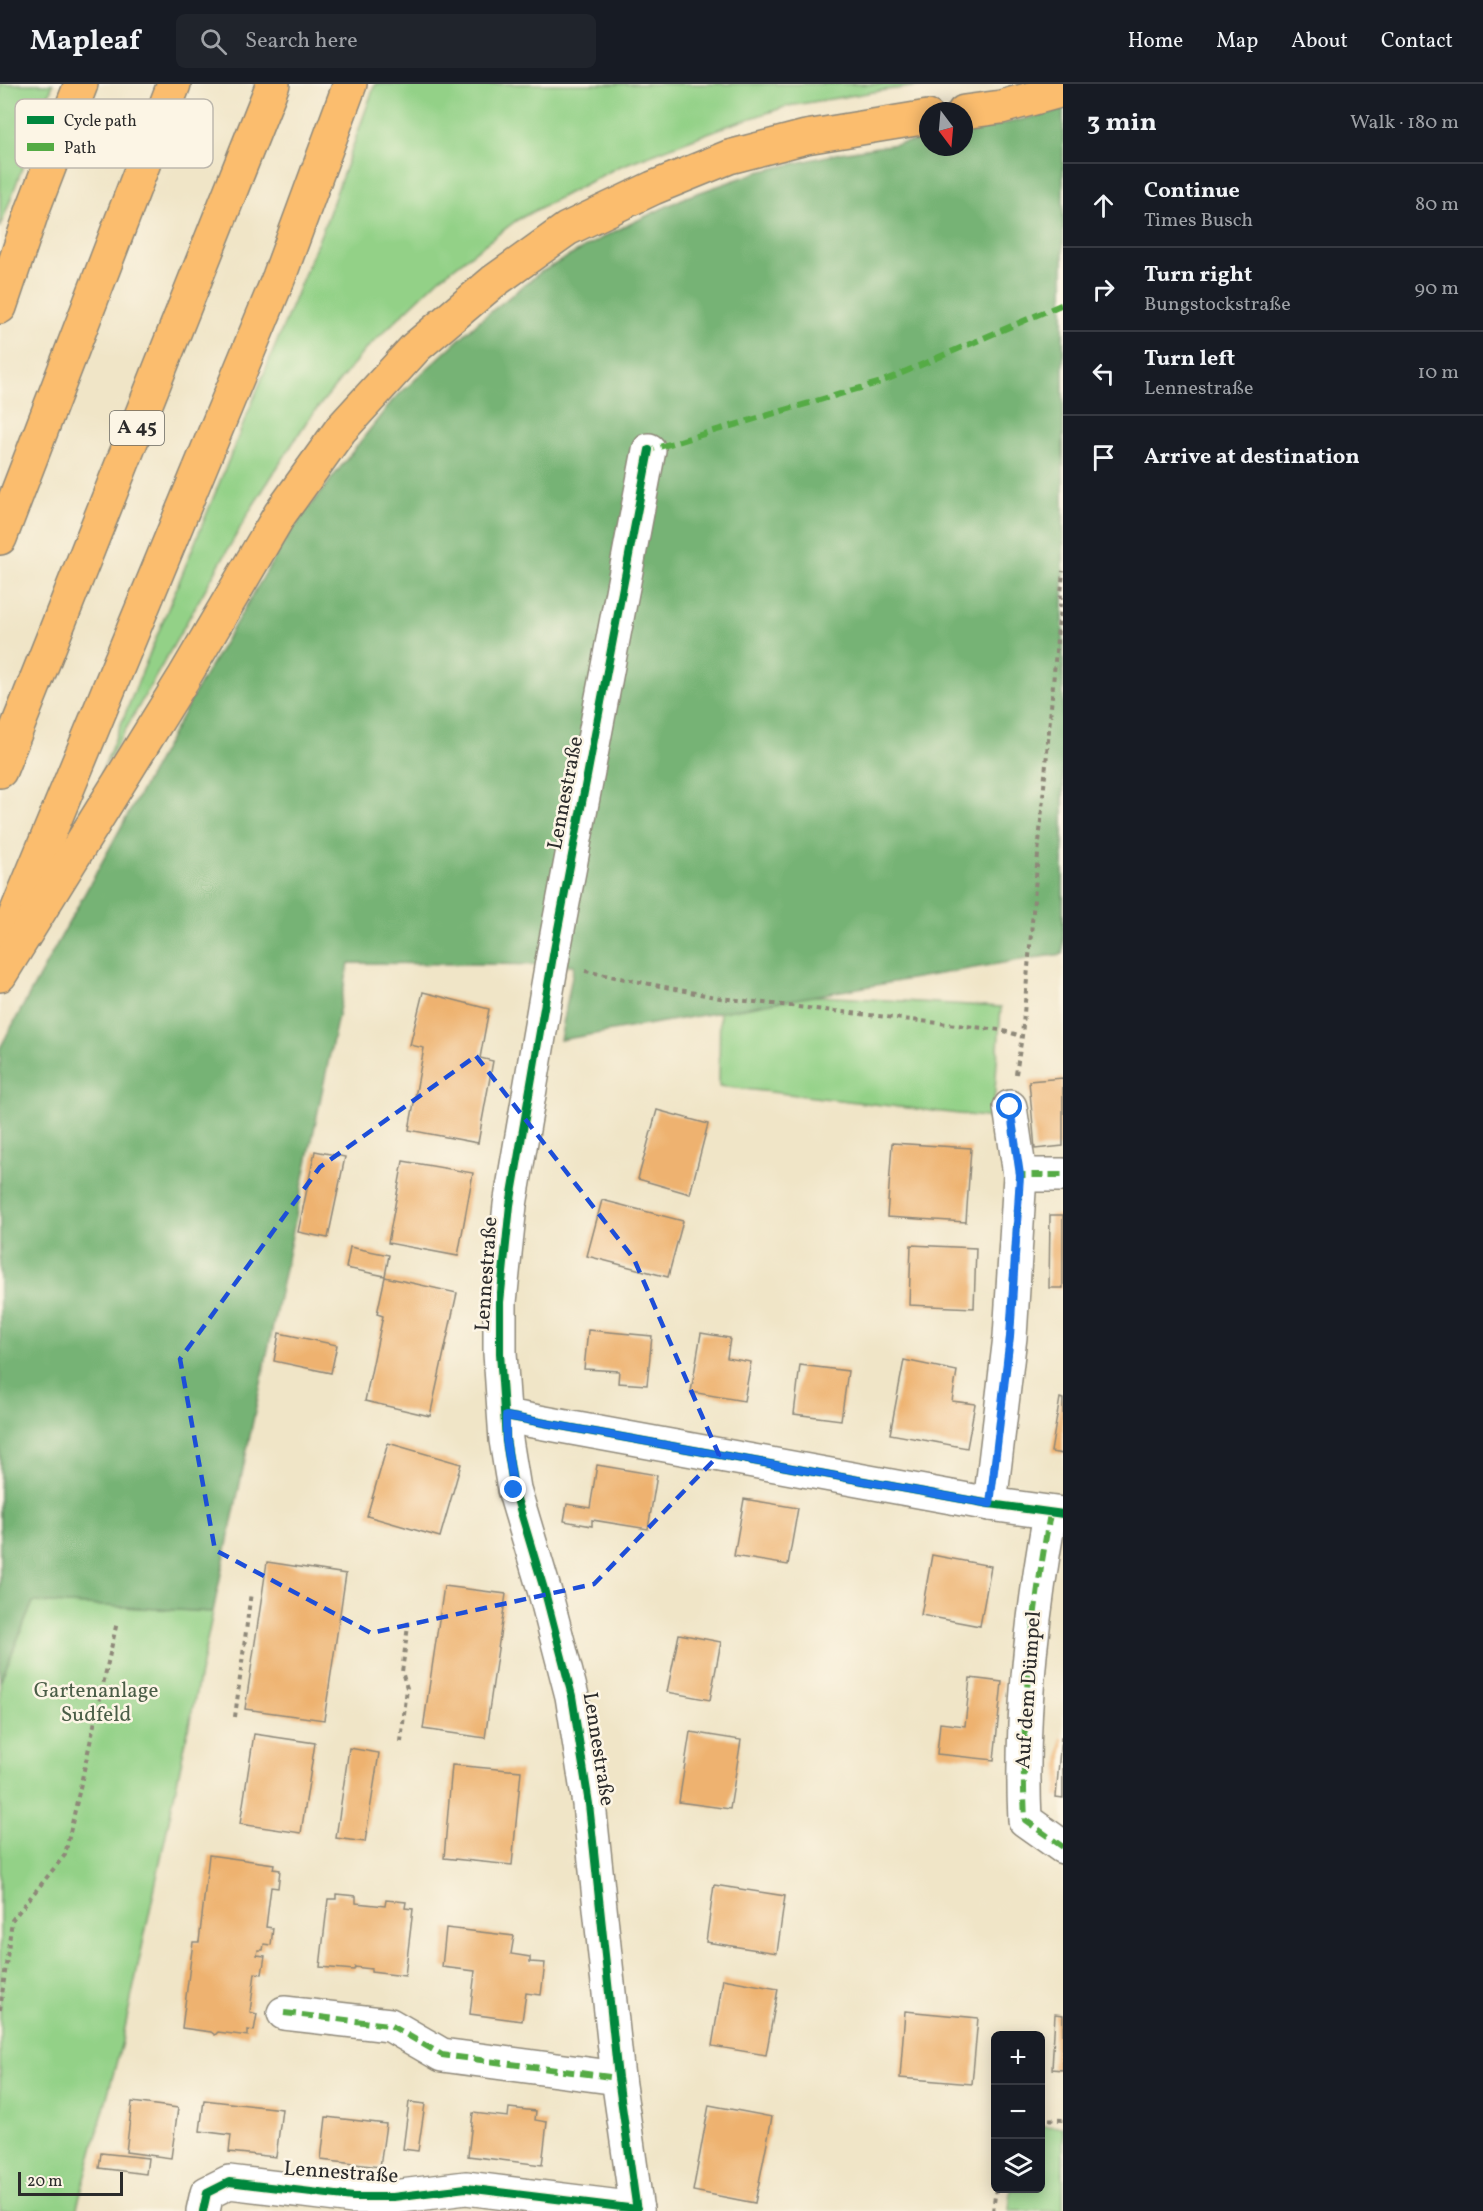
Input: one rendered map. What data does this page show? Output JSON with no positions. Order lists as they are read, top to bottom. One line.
{"streets":{"highway":["A 45"],"street":["Lennestraße","Auf dem Dümpel"]},"parks":["Gartenanlage Sudfeld"],"legend":["Cycle path","Path"],"scale_bar":"20 m","north":"bottom","page":{"header":"Mapleaf","search":"Search here","nav":["Home","Map","About","Contact"],"heading":["3 min","Walk · 180 m"],"list":[["Continue","Times Busch","80 m"],["Turn right","Bungstockstraße","90 m"],["Turn left","Lennestraße","10 m"],"Arrive at destination"],"map_buttons":["+","−"],"scale":"20 m"}}
